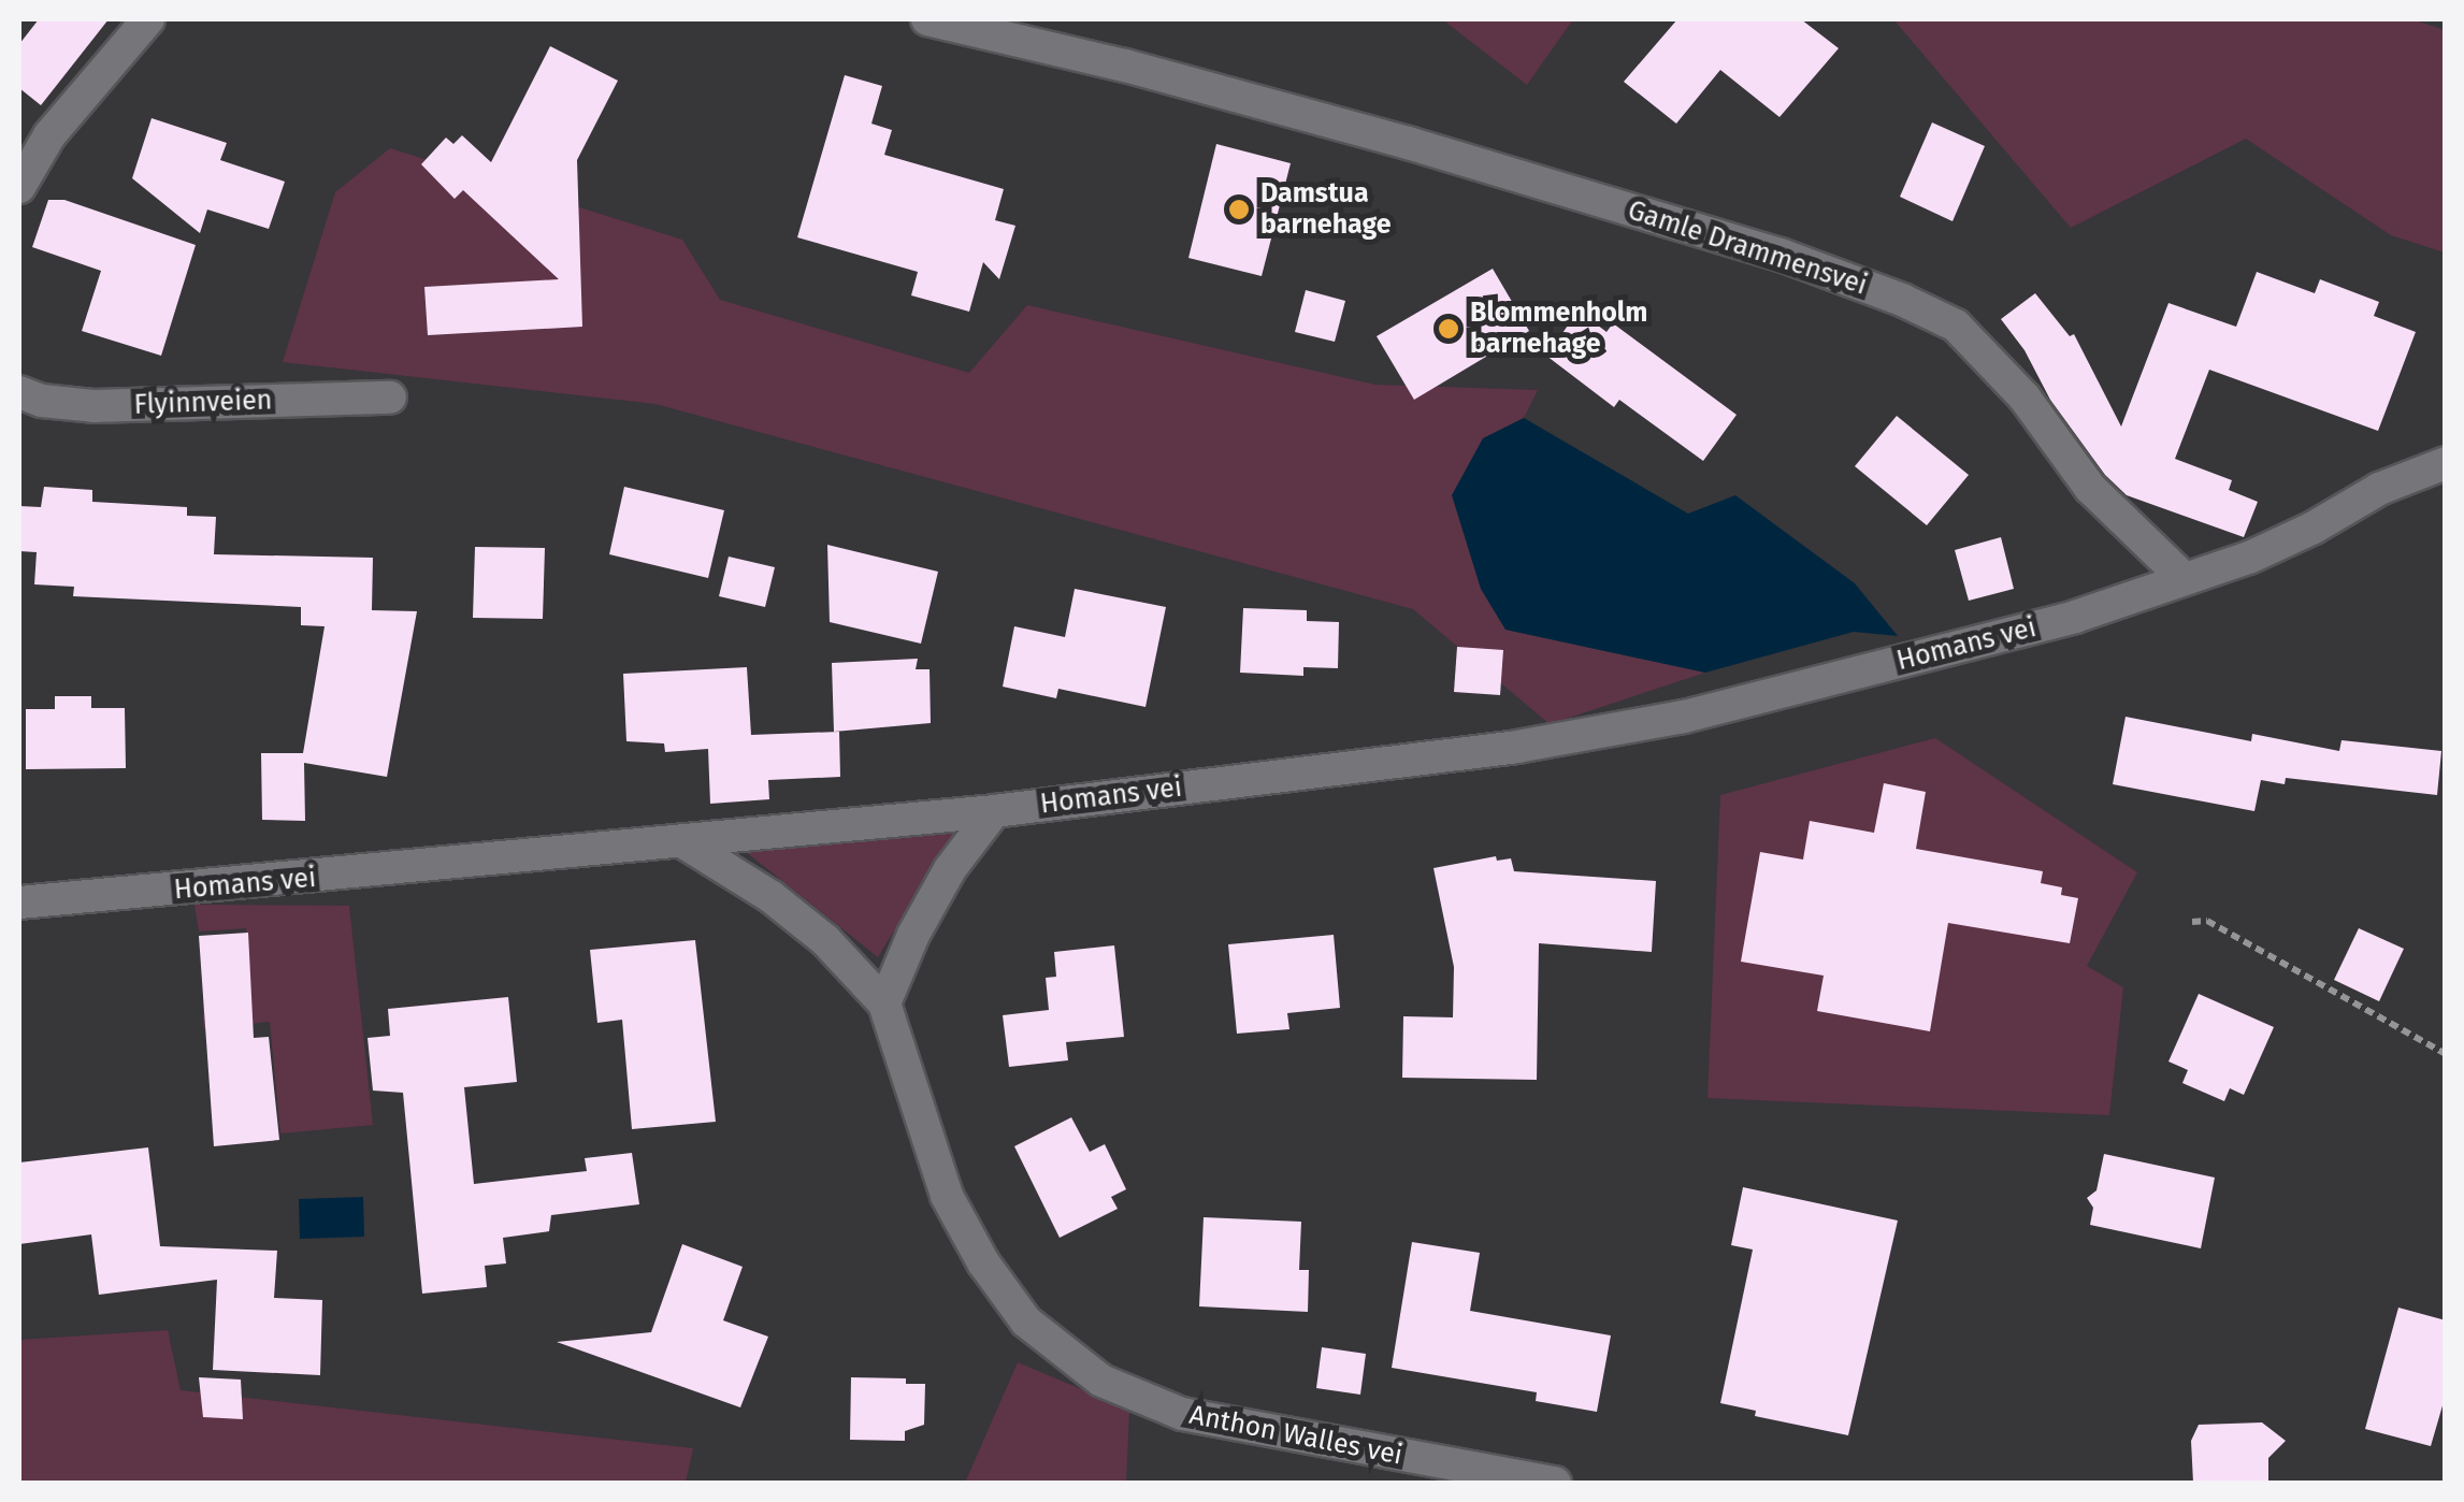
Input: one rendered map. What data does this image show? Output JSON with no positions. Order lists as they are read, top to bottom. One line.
{"streets":{"street":["Gamle Drammensvei","Flyinnveien","Homans vei","Anthon Walles vei"]},"crossings":[["Gamle Drammensvei","Homans vei"],["Homans vei","Anthon Walles vei"]],"places":["Damstua barnehage","Blommenholm barnehage"]}
